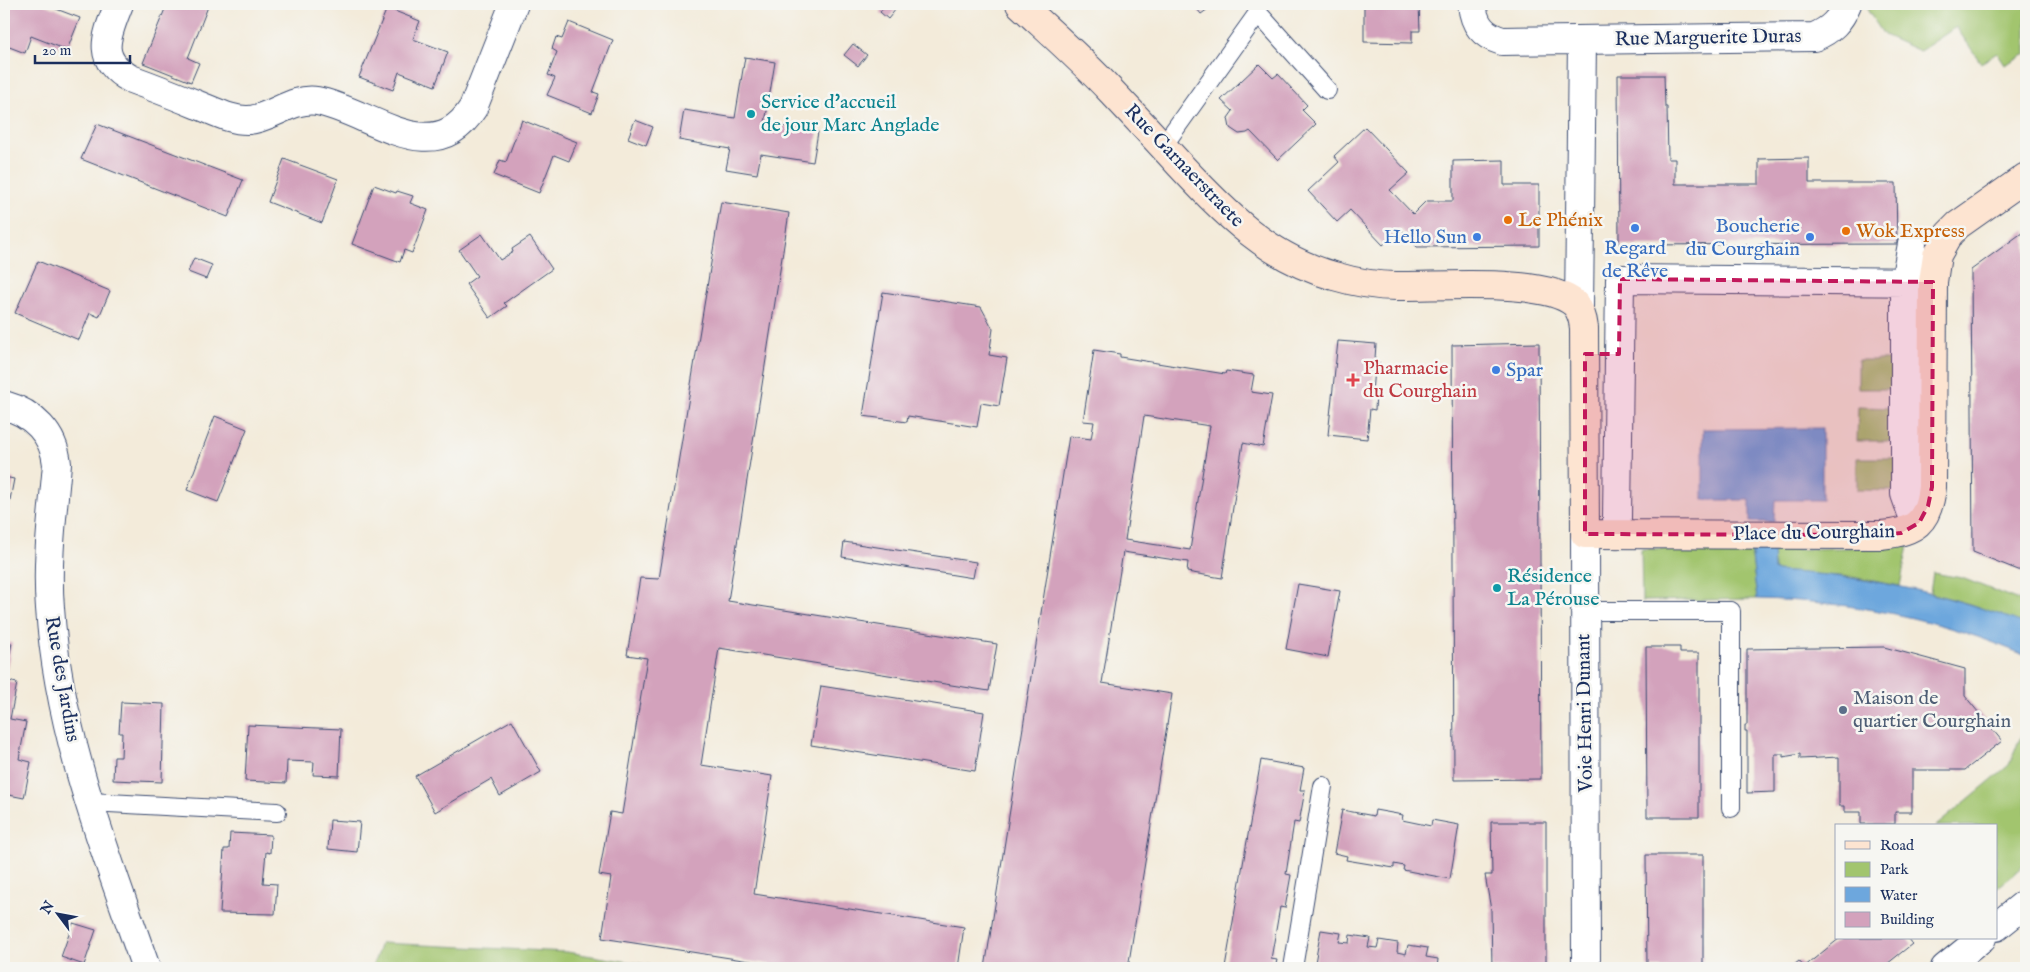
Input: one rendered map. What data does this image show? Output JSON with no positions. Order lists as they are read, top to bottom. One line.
{"streets":{"street":["Rue Marguerite Duras","Rue Garnaerstraete","Place du Courghain","Rue des Jardins","Voie Henri Dunant"]},"crossings":[["Rue Garnaerstraete","Voie Henri Dunant"],["Place du Courghain","Voie Henri Dunant"]],"places":{"other":["Service d'accueil de jour Marc Anglade","Le Phénix","Regard de Rêve","Wok Express","Hello Sun","Boucherie du Courghain","Spar","Résidence La Pérouse","Maison de quartier Courghain"],"health":["Pharmacie du Courghain"]},"legend":["Road","Park","Water","Building"],"scale_bar":"20 m","north":"top left"}
